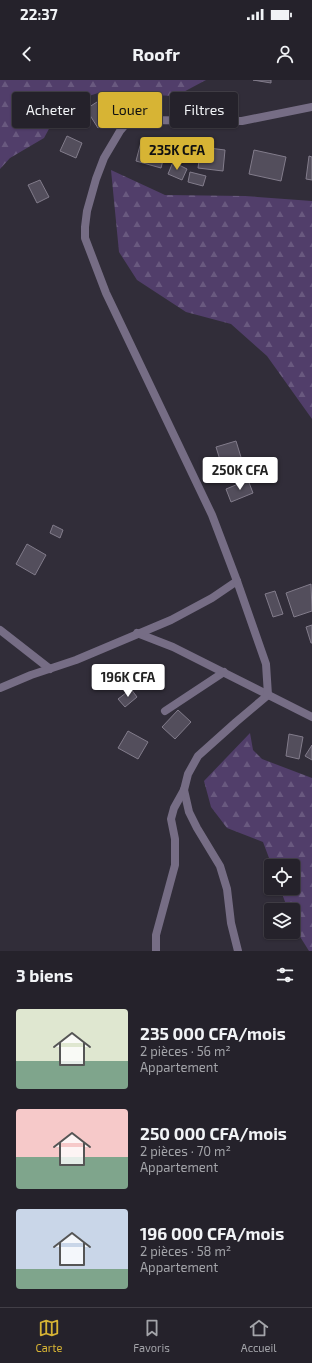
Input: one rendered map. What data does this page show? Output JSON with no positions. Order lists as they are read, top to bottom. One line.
{"page":{"status":"22:37","header":"Roofr","chip":["Acheter","Louer","Filtres"],"price":["235K CFA","250K CFA","196K CFA"],"heading":"3 biens","list":[{"name":"235 000 CFA/mois","note":"2 pièces · 56 m² · Appartement"},{"name":"250 000 CFA/mois","note":"2 pièces · 70 m² · Appartement"},{"name":"196 000 CFA/mois","note":"2 pièces · 58 m² · Appartement"}],"tabs":["Carte","Favoris","Accueil"]}}
